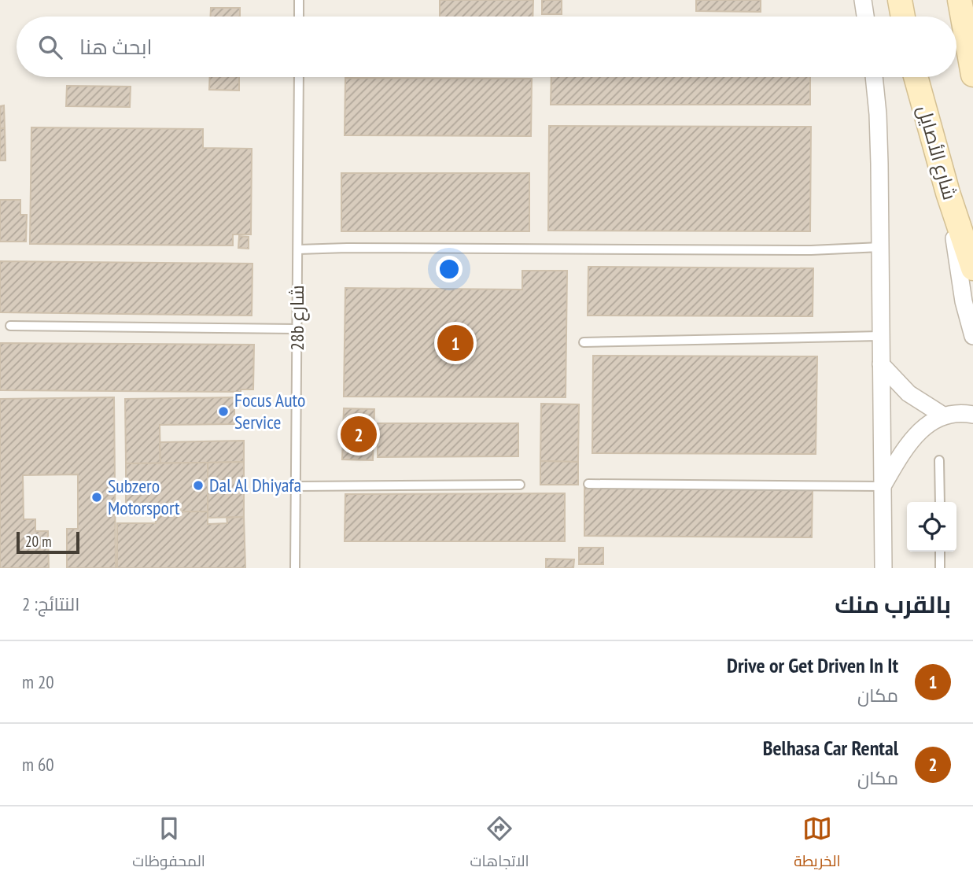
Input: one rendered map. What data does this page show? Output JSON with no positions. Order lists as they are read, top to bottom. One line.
{"streets":{"main road":["شارع الأصايل"],"lane":["28b شارع"]},"places":["Focus Auto Service","Dal Al Dhiyafa","Subzero Motorsport"],"scale_bar":"20 m","page":{"search":"ابحث هنا","pins":["1","2"],"scale":"20 m","heading":["بالقرب منك","النتائج: 2"],"list":[{"mark":"1","name":"Drive or Get Driven In It","note":"مكان","value":"20 m"},{"mark":"2","name":"Belhasa Car Rental","note":"مكان","value":"60 m"}],"nav":["الخريطة","الاتجاهات","المحفوظات"]}}
